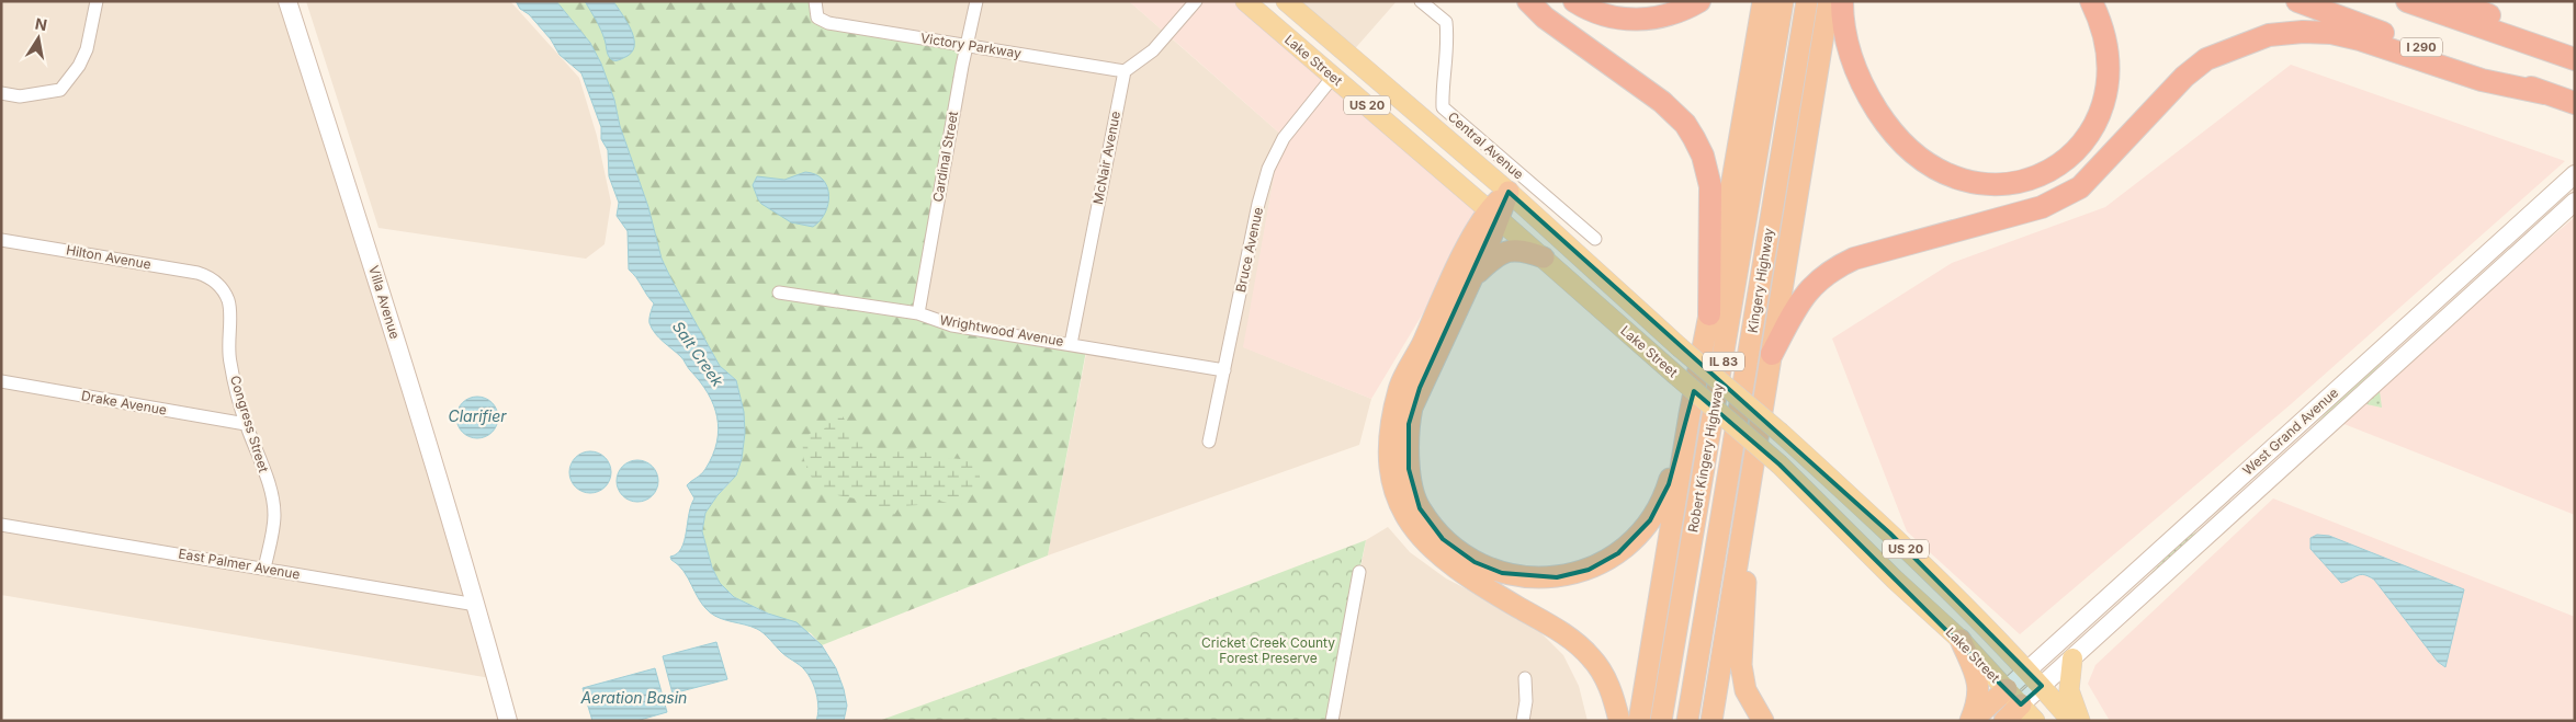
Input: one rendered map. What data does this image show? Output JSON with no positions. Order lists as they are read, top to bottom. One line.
{"streets":{"highway":["I 290","US 20","Kingery Highway","IL 83","Robert Kingery Highway"],"main road":["Lake Street","Villa Avenue","West Grand Avenue"],"street":["Victory Parkway","Central Avenue","Cardinal Street","McNair Avenue","Bruce Avenue","Hilton Avenue","Wrightwood Avenue","Drake Avenue","Congress Street","East Palmer Avenue"]},"crossings":[["Victory Parkway","Cardinal Street"],["Victory Parkway","McNair Avenue"],["Lake Street","US 20"],["Lake Street","Bruce Avenue"],["Lake Street","West Grand Avenue"],["Cardinal Street","Wrightwood Avenue"],["McNair Avenue","Wrightwood Avenue"],["Bruce Avenue","Wrightwood Avenue"],["Hilton Avenue","Congress Street"],["Villa Avenue","East Palmer Avenue"],["Drake Avenue","Congress Street"],["Congress Street","East Palmer Avenue"]],"water":["Salt Creek","Clarifier","Aeration Basin"],"parks":["Cricket Creek County Forest Preserve"],"north":"top"}
